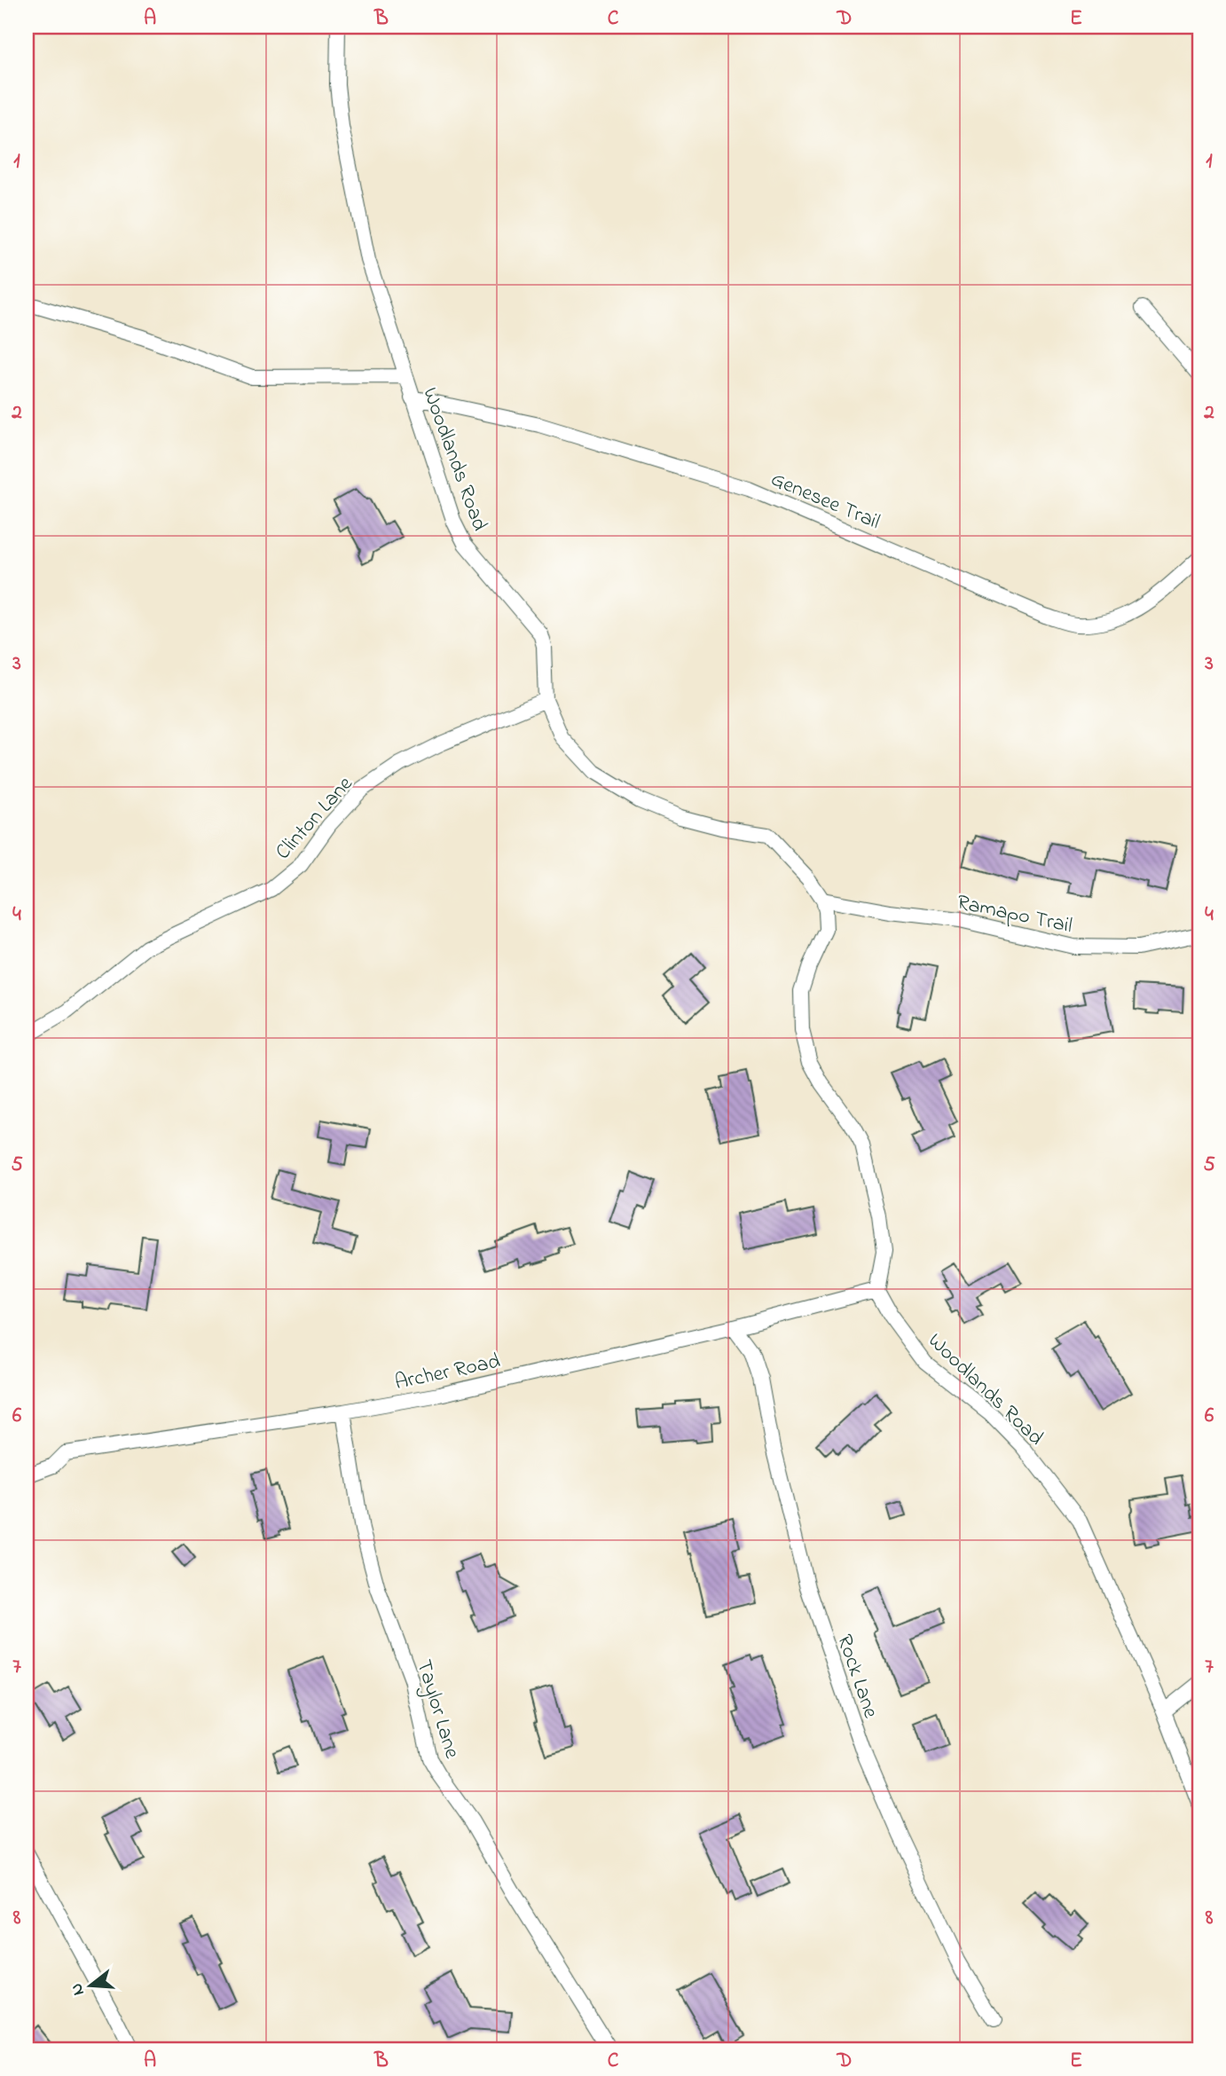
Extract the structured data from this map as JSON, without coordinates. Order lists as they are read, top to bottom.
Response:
{
  "streets": {
    "street": [
      "Woodlands Road",
      "Genesee Trail",
      "Clinton Lane",
      "Ramapo Trail",
      "Archer Road",
      "Rock Lane",
      "Taylor Lane"
    ]
  },
  "crossings": [
    ["Woodlands Road", "Genesee Trail"],
    ["Woodlands Road", "Clinton Lane"],
    ["Woodlands Road", "Ramapo Trail"],
    ["Woodlands Road", "Archer Road"],
    ["Archer Road", "Rock Lane"],
    ["Archer Road", "Taylor Lane"]
  ],
  "north": "left",
  "grid": {
    "columns": [
      "A",
      "B",
      "C",
      "D",
      "E"
    ],
    "rows": [
      "1",
      "2",
      "3",
      "4",
      "5",
      "6",
      "7",
      "8"
    ]
  }
}
